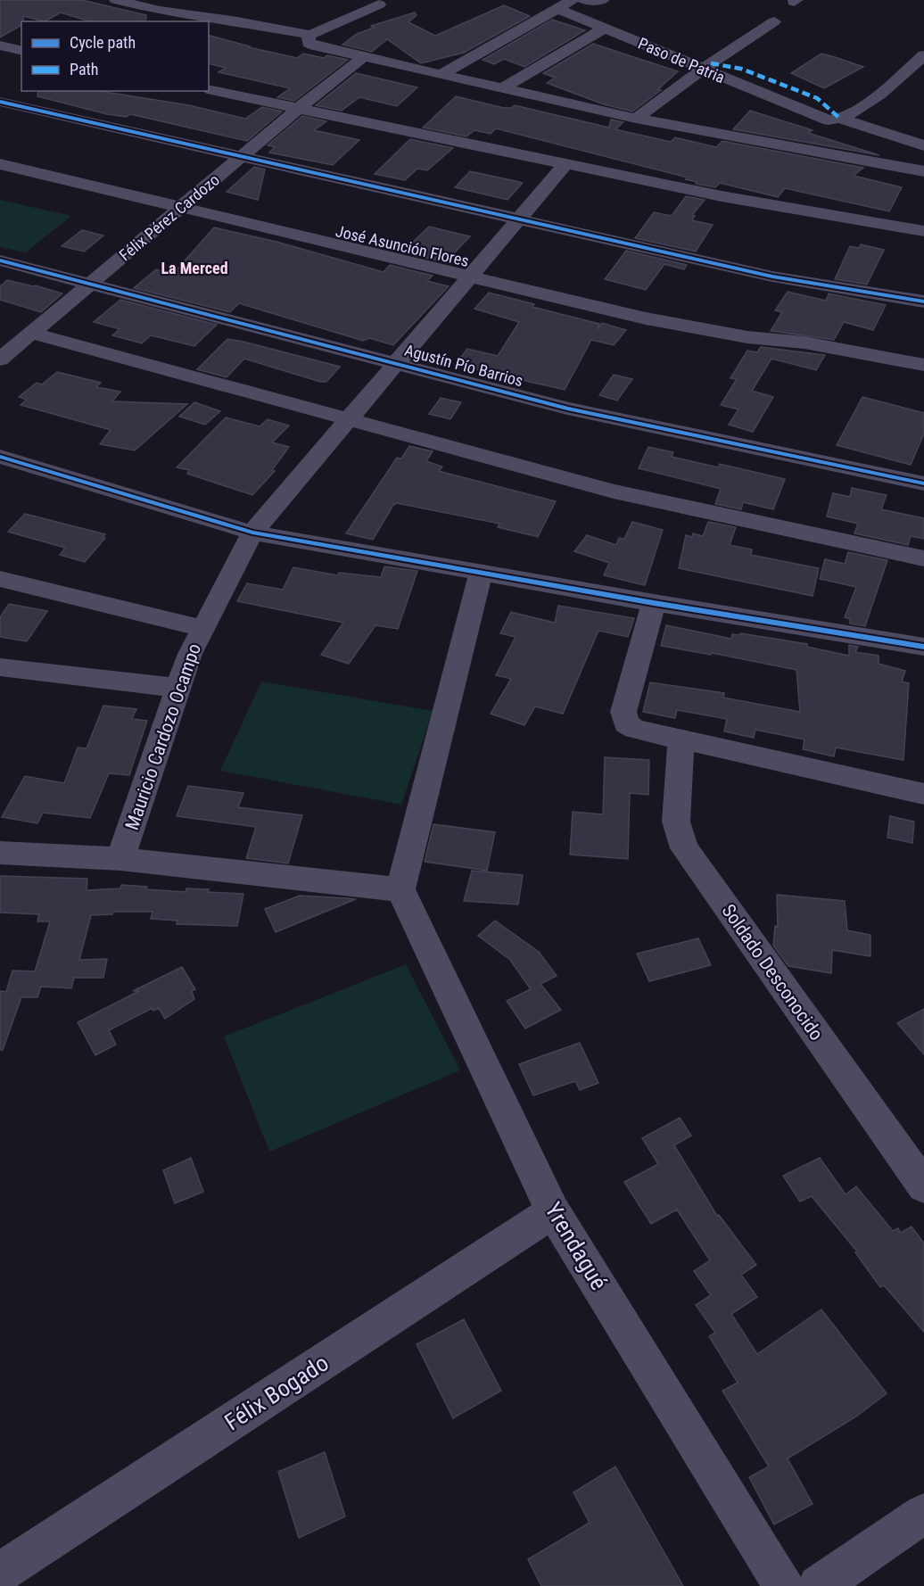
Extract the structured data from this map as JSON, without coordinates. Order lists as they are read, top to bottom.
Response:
{
  "streets": {
    "street": [
      "Paso de Patria",
      "Félix Pérez Cardozo",
      "José Asunción Flores",
      "Agustín Pío Barrios",
      "Mauricio Cardozo Ocampo",
      "Soldado Desconocido",
      "Yrendagué",
      "Félix Bogado"
    ]
  },
  "crossings": [
    ["Félix Pérez Cardozo", "José Asunción Flores"],
    ["Félix Pérez Cardozo", "Agustín Pío Barrios"],
    ["José Asunción Flores", "Mauricio Cardozo Ocampo"],
    ["Agustín Pío Barrios", "Mauricio Cardozo Ocampo"],
    ["Yrendagué", "Félix Bogado"]
  ],
  "districts": ["La Merced"],
  "legend": ["Cycle path", "Path"]
}
